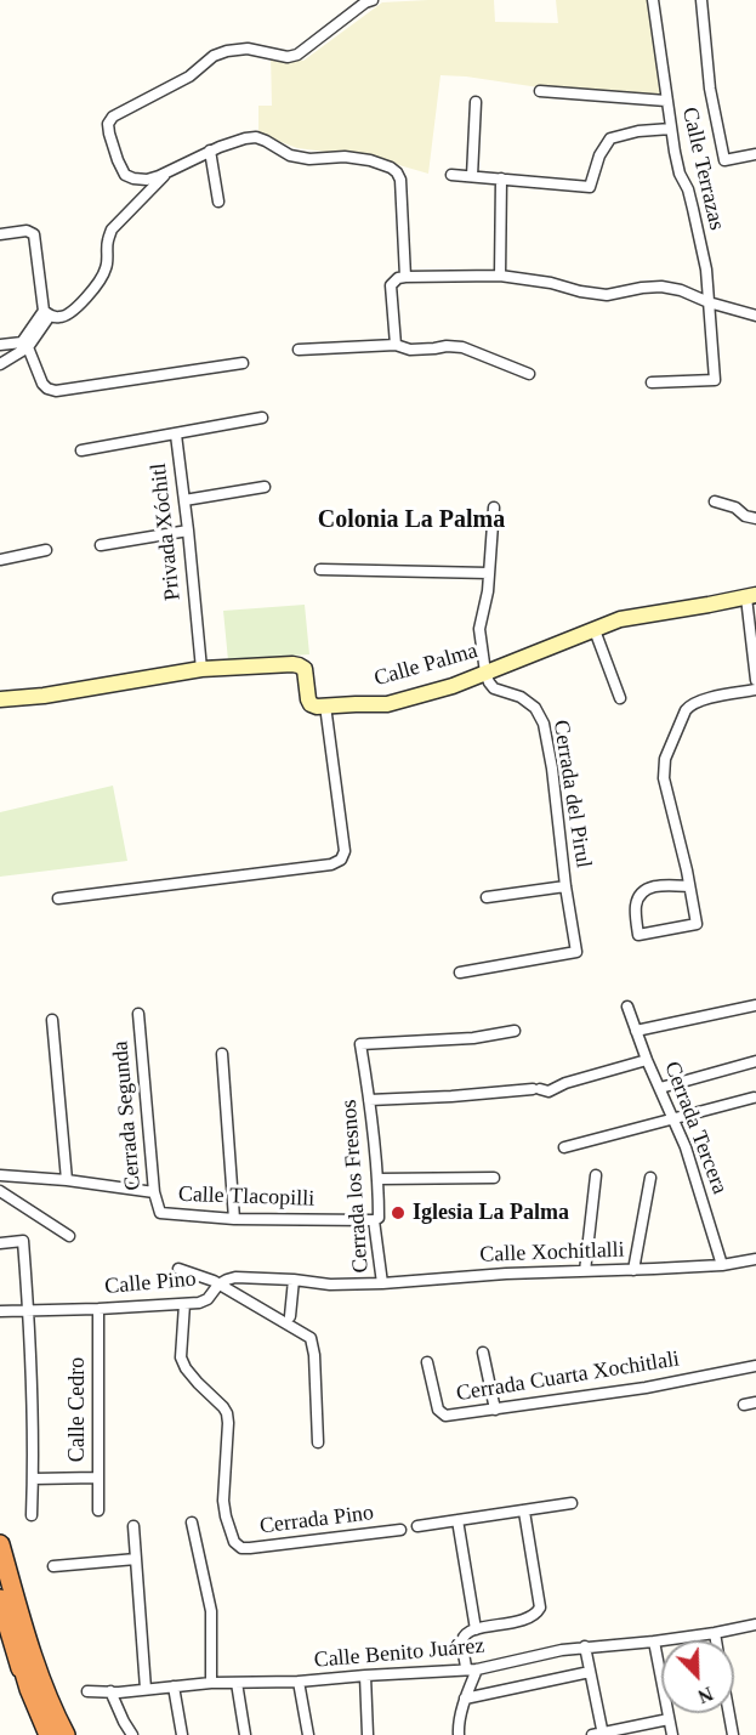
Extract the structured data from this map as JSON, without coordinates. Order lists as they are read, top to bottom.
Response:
{
  "streets": {
    "street": [
      "Calle Terrazas",
      "Privada Xóchitl",
      "Calle Palma",
      "Cerrada del Pirul",
      "Cerrada Segunda",
      "Cerrada Tercera",
      "Cerrada los Fresnos",
      "Calle Tlacopilli",
      "Calle Xochitlalli",
      "Calle Pino",
      "Cerrada Cuarta Xochitlali",
      "Calle Cedro",
      "Cerrada Pino",
      "Calle Benito Juárez"
    ]
  },
  "crossings": [
    ["Calle Palma", "Cerrada del Pirul"],
    ["Cerrada Segunda", "Calle Tlacopilli"],
    ["Cerrada Tercera", "Calle Xochitlalli"],
    ["Cerrada los Fresnos", "Calle Tlacopilli"],
    ["Cerrada los Fresnos", "Calle Xochitlalli"],
    ["Cerrada los Fresnos", "Calle Pino"],
    ["Calle Xochitlalli", "Calle Pino"],
    ["Calle Pino", "Calle Cedro"],
    ["Calle Pino", "Cerrada Pino"]
  ],
  "districts": ["Colonia La Palma"],
  "places": ["Iglesia La Palma"],
  "north": "bottom right"
}
